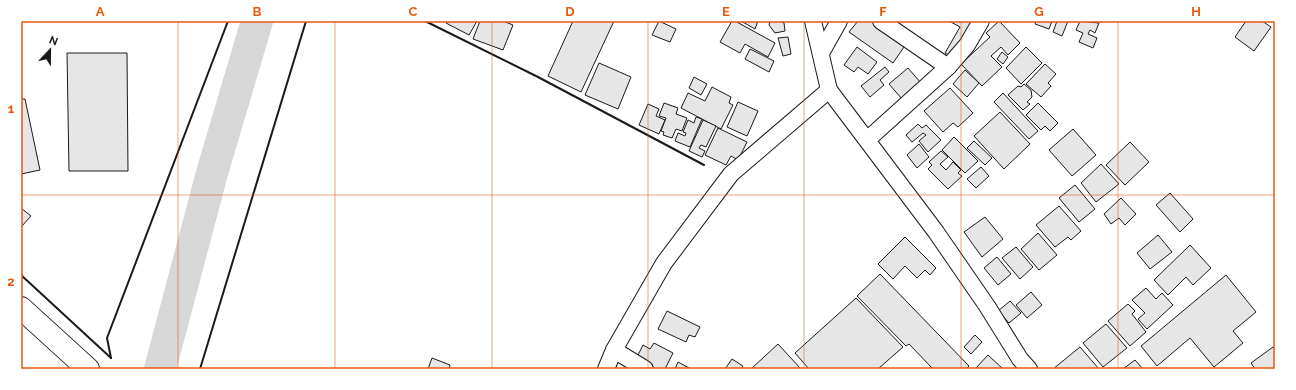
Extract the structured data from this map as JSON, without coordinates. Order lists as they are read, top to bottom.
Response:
{
  "north": "top",
  "grid": {
    "columns": [
      "A",
      "B",
      "C",
      "D",
      "E",
      "F",
      "G",
      "H"
    ],
    "rows": ["1", "2"]
  }
}
